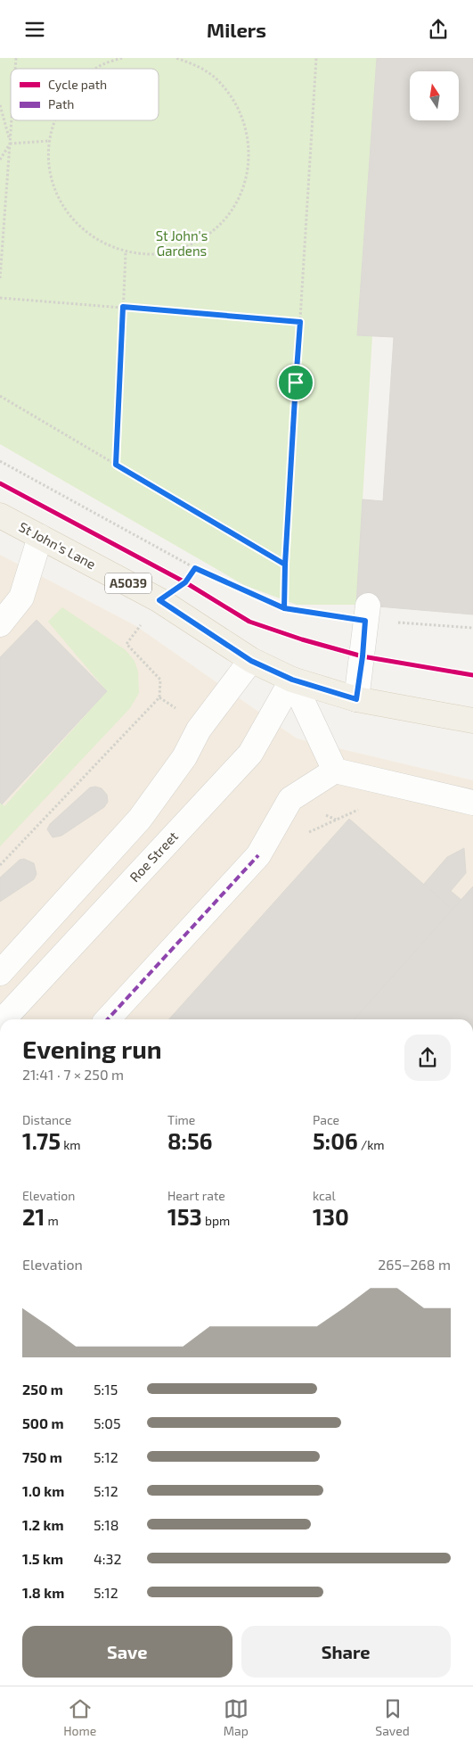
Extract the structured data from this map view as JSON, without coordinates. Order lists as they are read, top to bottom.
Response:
{
  "streets": {
    "main road": ["St John's Lane", "A5039"],
    "street": ["Roe Street"]
  },
  "crossings": [
    ["St John's Lane", "A5039"],
    ["A5039", "Roe Street"]
  ],
  "parks": ["St John's Gardens"],
  "legend": ["Cycle path", "Path"],
  "north": "top",
  "page": {
    "header": "Milers",
    "heading": ["Evening run", "21:41 · 7 × 250 m"],
    "stats": [
      ["Distance", "1.75 km"],
      ["Time", "8:56"],
      ["Pace", "5:06 /km"],
      ["Elevation", "21 m"],
      ["Heart rate", "153 bpm"],
      ["kcal", "130"]
    ],
    "chart": ["Elevation", "265–268 m"],
    "list": [
      {
        "name": "250 m",
        "note": "5:15"
      },
      {
        "name": "500 m",
        "note": "5:05"
      },
      {
        "name": "750 m",
        "note": "5:12"
      },
      {
        "name": "1.0 km",
        "note": "5:12"
      },
      {
        "name": "1.2 km",
        "note": "5:18"
      },
      {
        "name": "1.5 km",
        "note": "4:32"
      },
      {
        "name": "1.8 km",
        "note": "5:12"
      }
    ],
    "buttons": ["Save", "Share"],
    "tabs": ["Home", "Map", "Saved"]
  }
}
